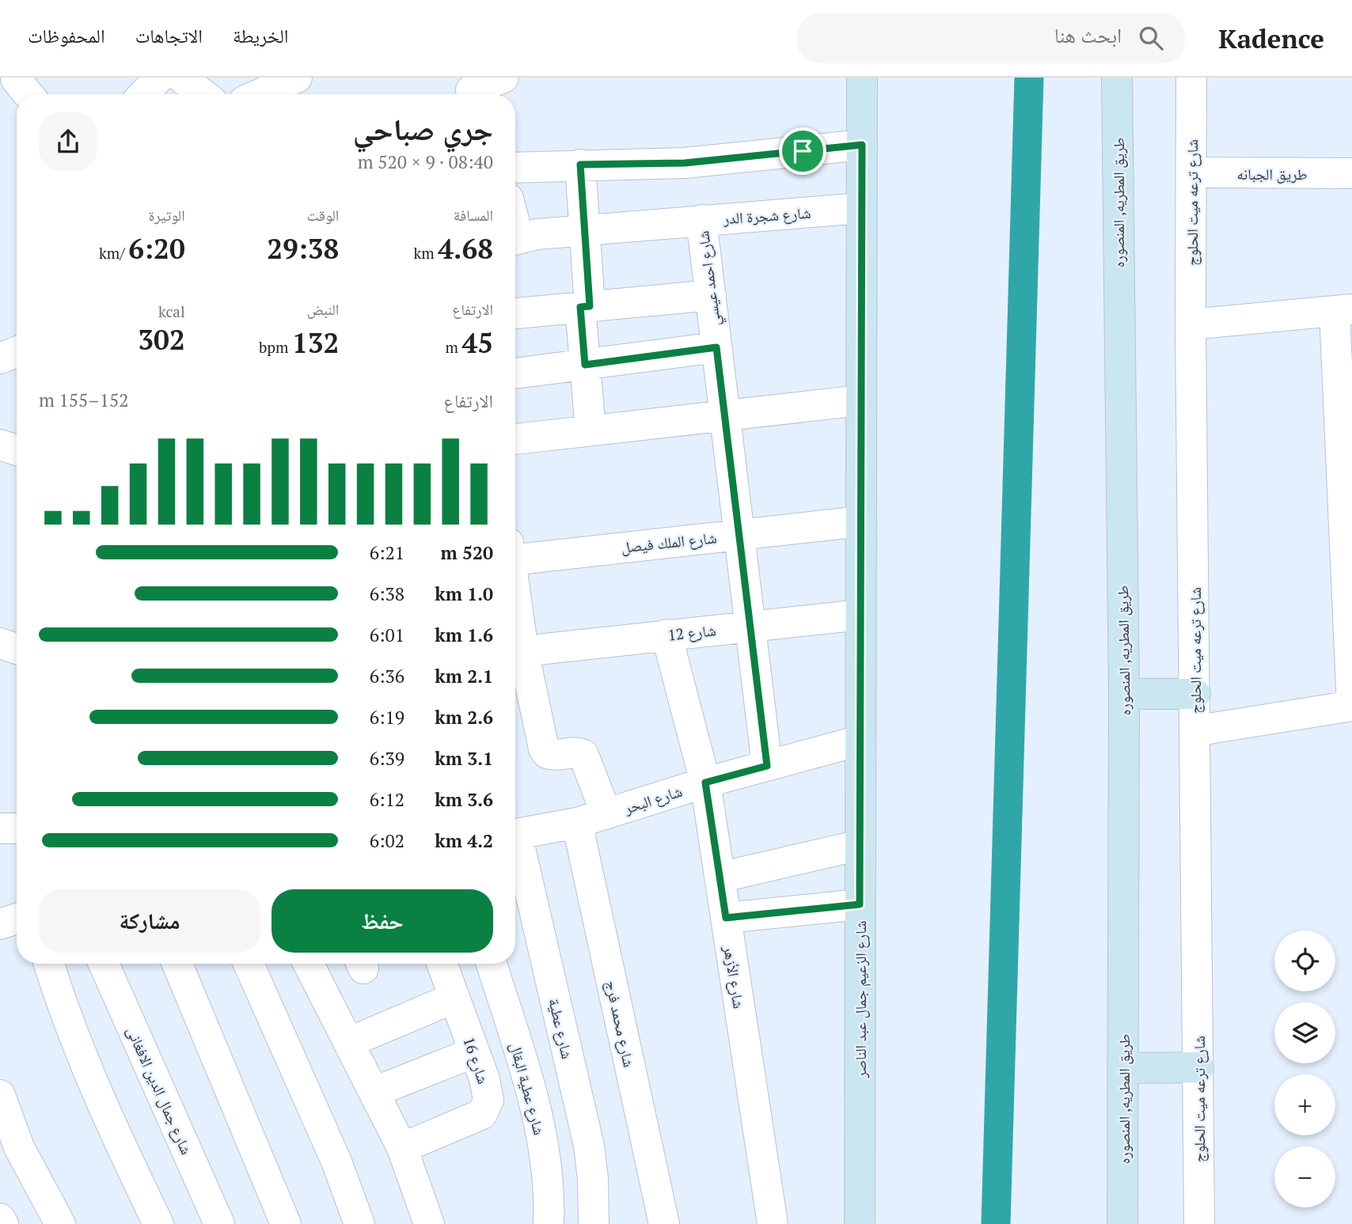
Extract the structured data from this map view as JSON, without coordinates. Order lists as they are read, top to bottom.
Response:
{
  "streets": {
    "main road": ["طريق المطريه, المنصوره", "شارع الزعيم جمال عبد الناصر"],
    "street": [
      "طريق الجبانه",
      "شارع ترعه ميت الحلوج",
      "شارع شجرة الدر",
      "شارع احمد عيسي",
      "شارع الملك فيصل",
      "شارع 12",
      "شارع البحر",
      "شارع الأزهر",
      "شارع محمد فرج",
      "شارع عطية",
      "شارع 16",
      "شارع عطية البقال",
      "شارع جمال الدين الافغانى"
    ]
  },
  "crossings": [
    ["طريق الجبانه", "شارع ترعه ميت الحلوج"],
    ["شارع شجرة الدر", "شارع احمد عيسي"],
    ["شارع شجرة الدر", "شارع الزعيم جمال عبد الناصر"],
    ["شارع احمد عيسي", "شارع الملك فيصل"],
    ["شارع احمد عيسي", "شارع 12"],
    ["شارع احمد عيسي", "شارع البحر"],
    ["شارع الملك فيصل", "شارع الزعيم جمال عبد الناصر"],
    ["شارع 12", "شارع الأزهر"],
    ["شارع 12", "شارع الزعيم جمال عبد الناصر"],
    ["شارع البحر", "شارع الأزهر"],
    ["شارع البحر", "شارع الزعيم جمال عبد الناصر"],
    ["شارع البحر", "شارع محمد فرج"]
  ],
  "page": {
    "header": "Kadence",
    "search": "ابحث هنا",
    "nav": ["الخريطة", "الاتجاهات", "المحفوظات"],
    "heading": ["جري صباحي", "08:40 · 9 × 520 m"],
    "stats": [
      ["المسافة", "4.68 km"],
      ["الوقت", "29:38"],
      ["الوتيرة", "6:20 /km"],
      ["الارتفاع", "45 m"],
      ["النبض", "132 bpm"],
      ["kcal", "302"]
    ],
    "chart": ["الارتفاع", "152–155 m"],
    "list": [
      {
        "name": "520 m",
        "note": "6:21"
      },
      {
        "name": "1.0 km",
        "note": "6:38"
      },
      {
        "name": "1.6 km",
        "note": "6:01"
      },
      {
        "name": "2.1 km",
        "note": "6:36"
      },
      {
        "name": "2.6 km",
        "note": "6:19"
      },
      {
        "name": "3.1 km",
        "note": "6:39"
      },
      {
        "name": "3.6 km",
        "note": "6:12"
      },
      {
        "name": "4.2 km",
        "note": "6:02"
      }
    ],
    "buttons": ["حفظ", "مشاركة"],
    "map_buttons": ["+", "−"]
  }
}
